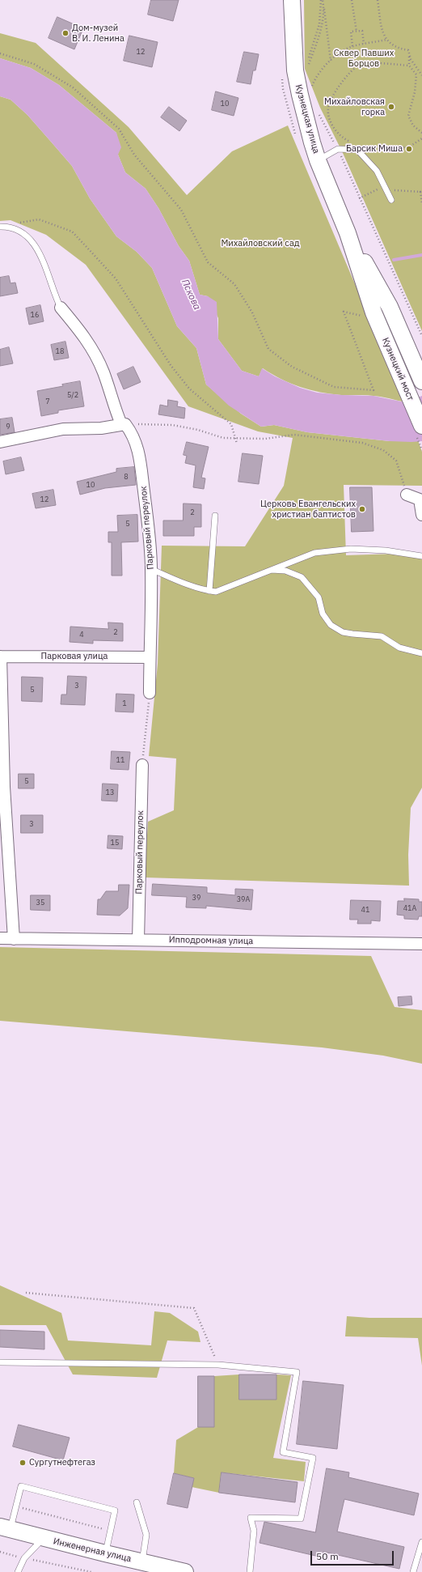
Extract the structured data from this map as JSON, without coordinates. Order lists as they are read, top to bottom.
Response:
{
  "streets": {
    "street": [
      "Кузнецкая улица",
      "Кузнецкий мост",
      "Парковый переулок",
      "Парковая улица",
      "Ипподромная улица",
      "Инженерная улица"
    ]
  },
  "crossings": [
    ["Кузнецкая улица", "Кузнецкий мост"],
    ["Парковый переулок", "Парковая улица"],
    ["Парковый переулок", "Ипподромная улица"]
  ],
  "water": ["Пскова"],
  "parks": ["Сквер Павших Борцов", "Михайловский сад"],
  "places": [
    "Дом-музей В. И. Ленина",
    "Михайловская горка",
    "Барсик Миша",
    "Церковь Евангельских христиан баптистов",
    "Сургутнефтегаз"
  ],
  "house_numbers": [
    "12",
    "10",
    "16",
    "18",
    "5/2",
    "7",
    "9",
    "8",
    "10",
    "12",
    "2",
    "5",
    "2",
    "4",
    "3",
    "5",
    "1",
    "11",
    "5",
    "13",
    "3",
    "15",
    "39",
    "39А",
    "35",
    "41А",
    "41"
  ],
  "scale_bar": "50 m"
}
